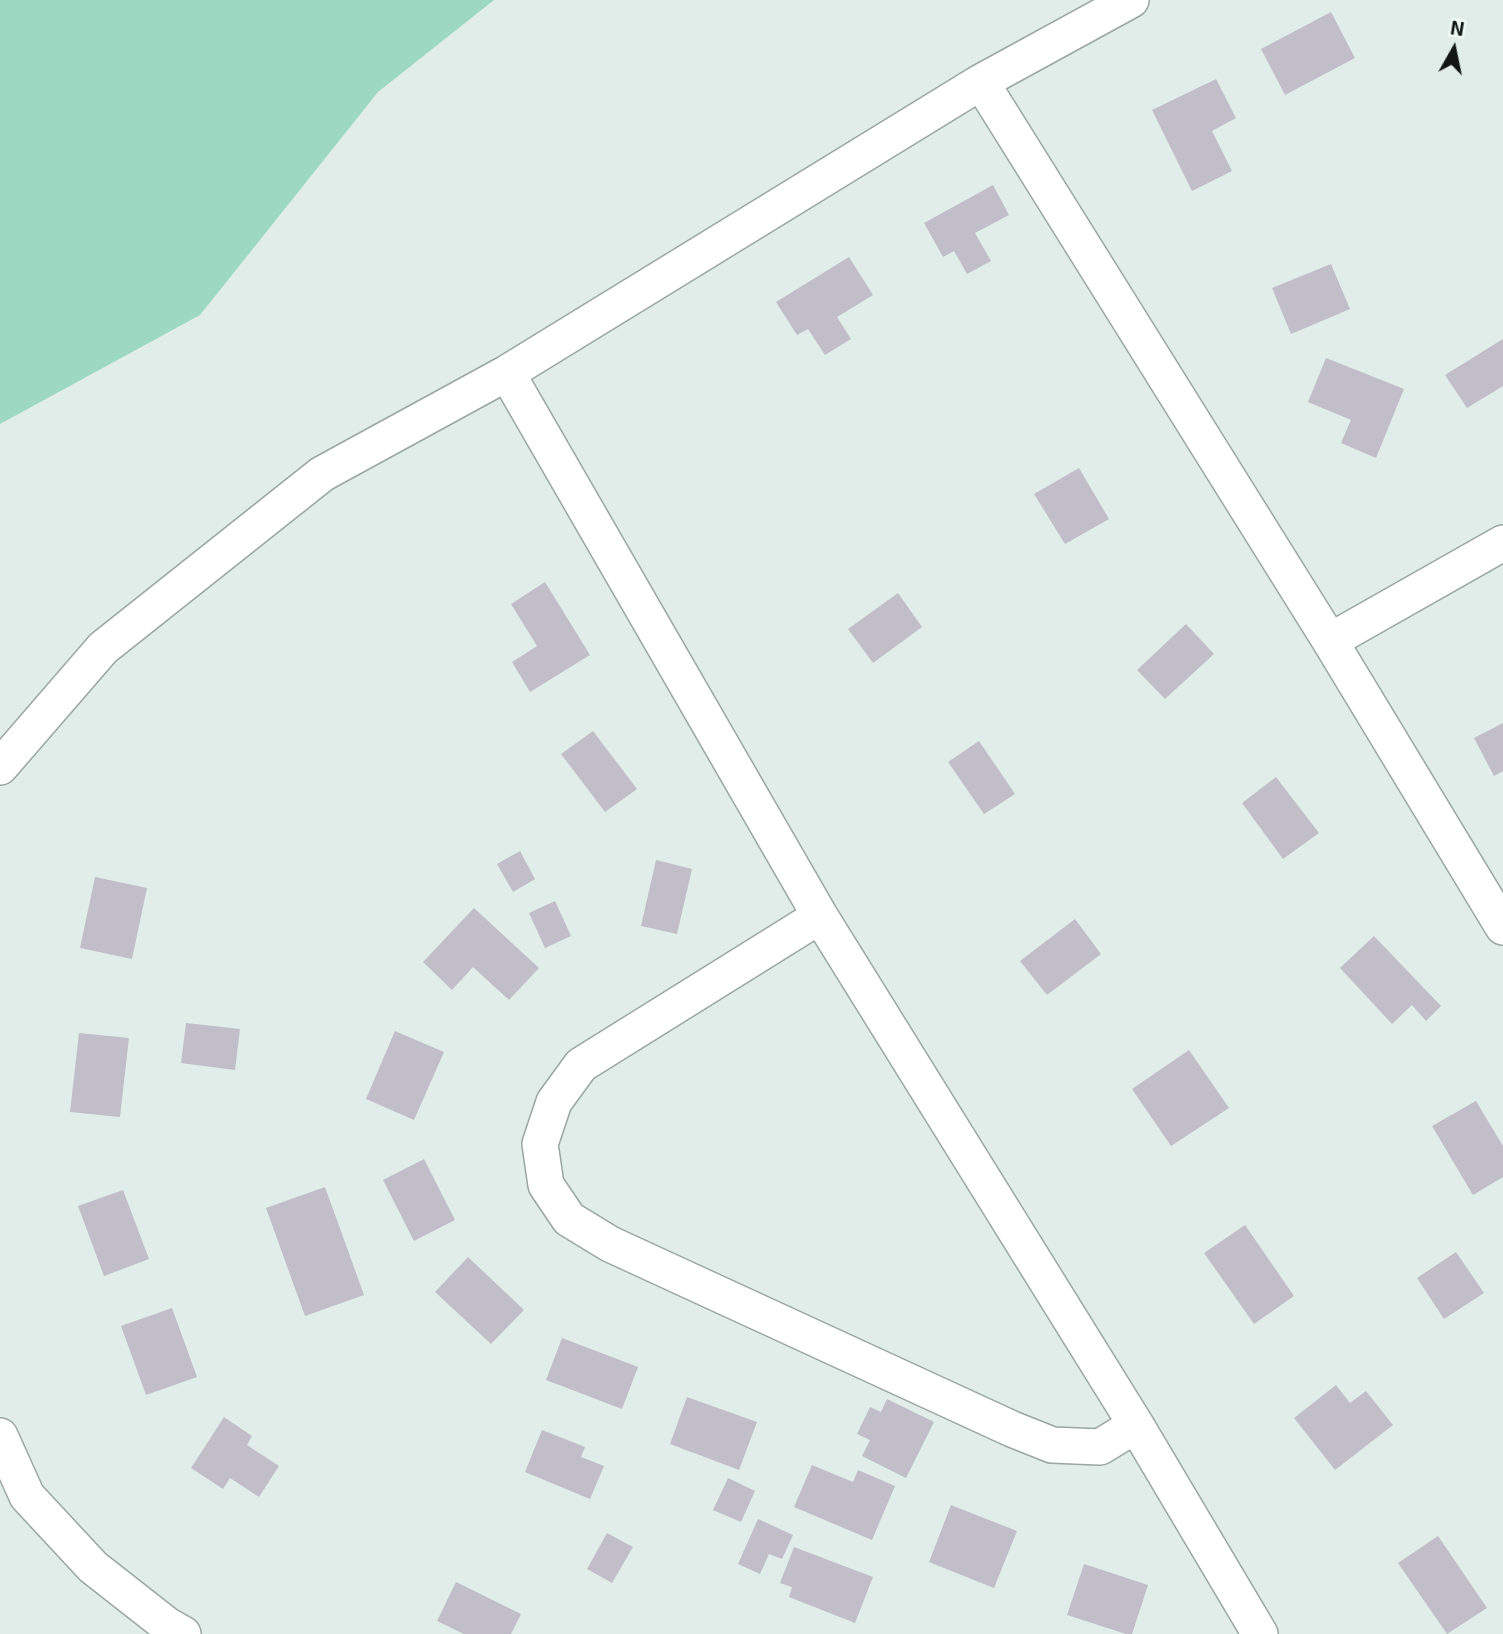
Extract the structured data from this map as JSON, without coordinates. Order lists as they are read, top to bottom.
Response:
{
  "north": "top"
}
